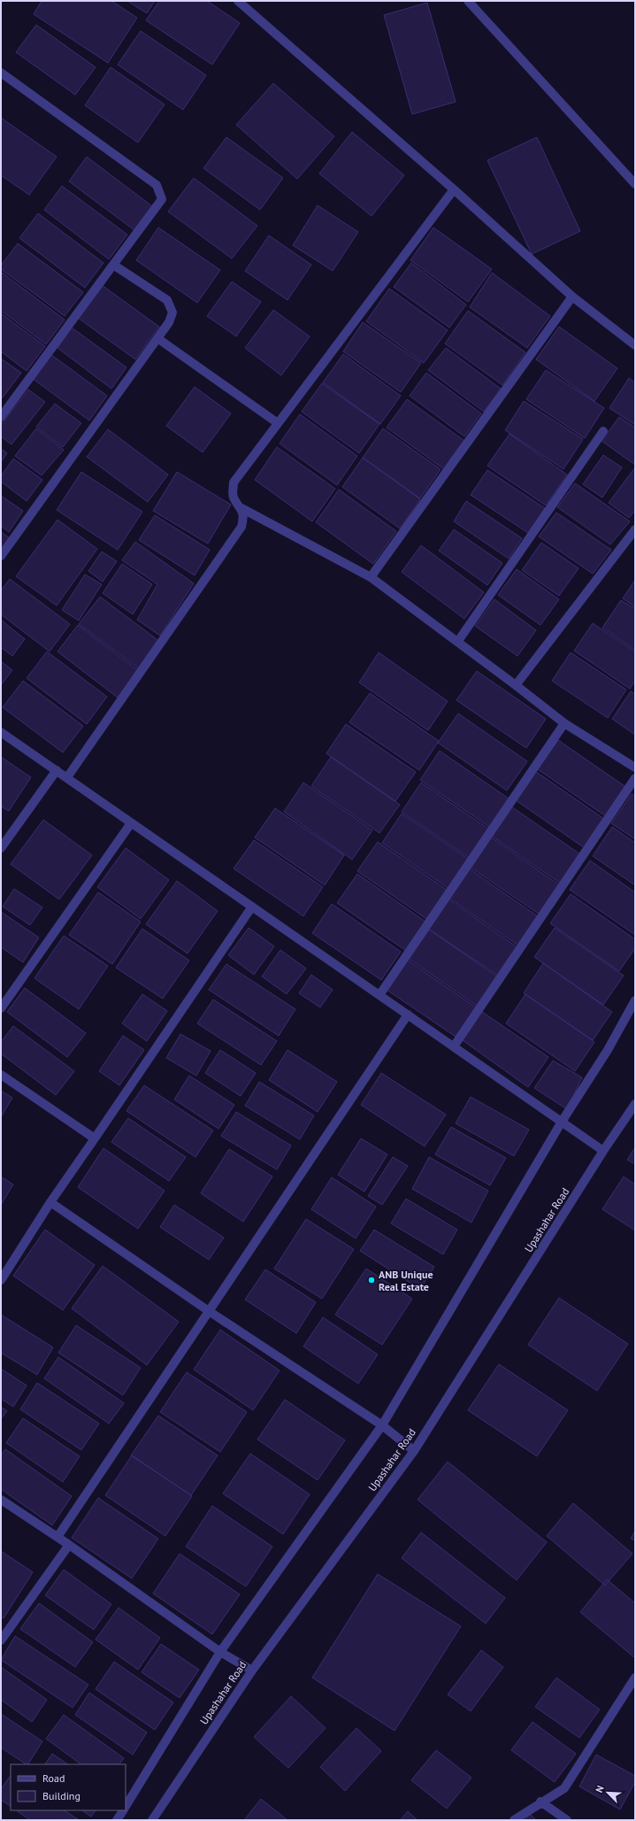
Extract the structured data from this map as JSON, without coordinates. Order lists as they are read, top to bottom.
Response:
{
  "streets": {
    "street": ["Upashahar Road"]
  },
  "places": ["ANB Unique Real Estate"],
  "legend": ["Road", "Building"],
  "north": "top left"
}
